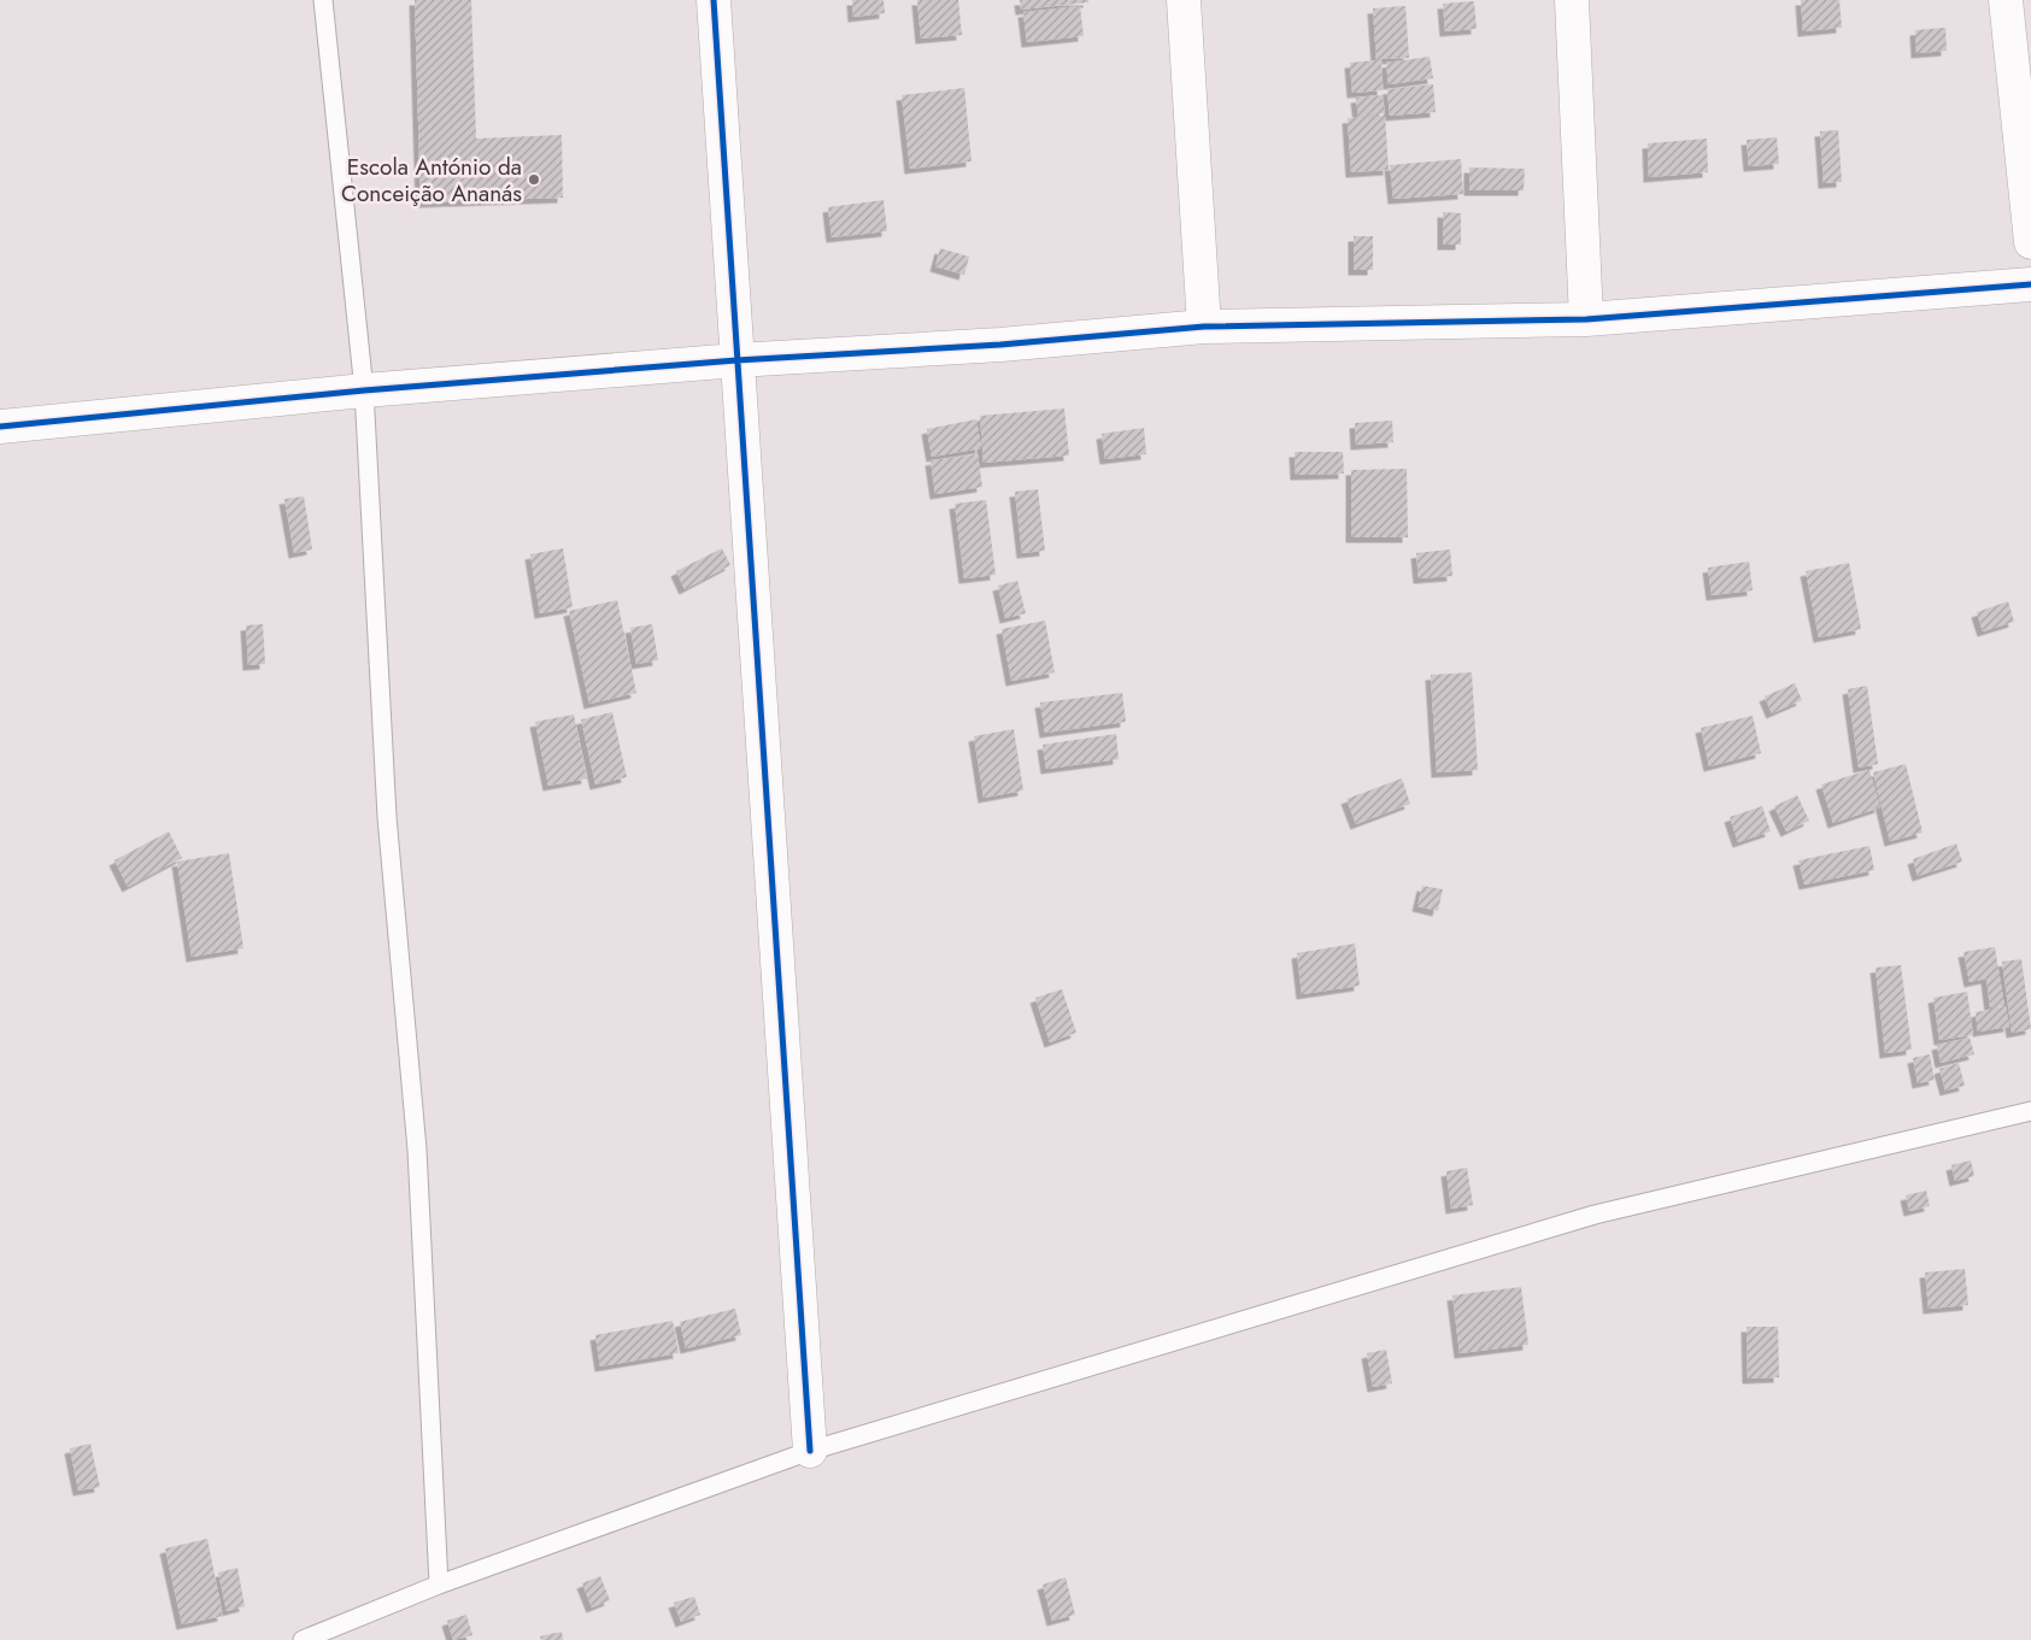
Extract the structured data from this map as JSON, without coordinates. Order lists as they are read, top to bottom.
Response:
{
  "places": ["Escola António da Conceição Ananás"]
}
